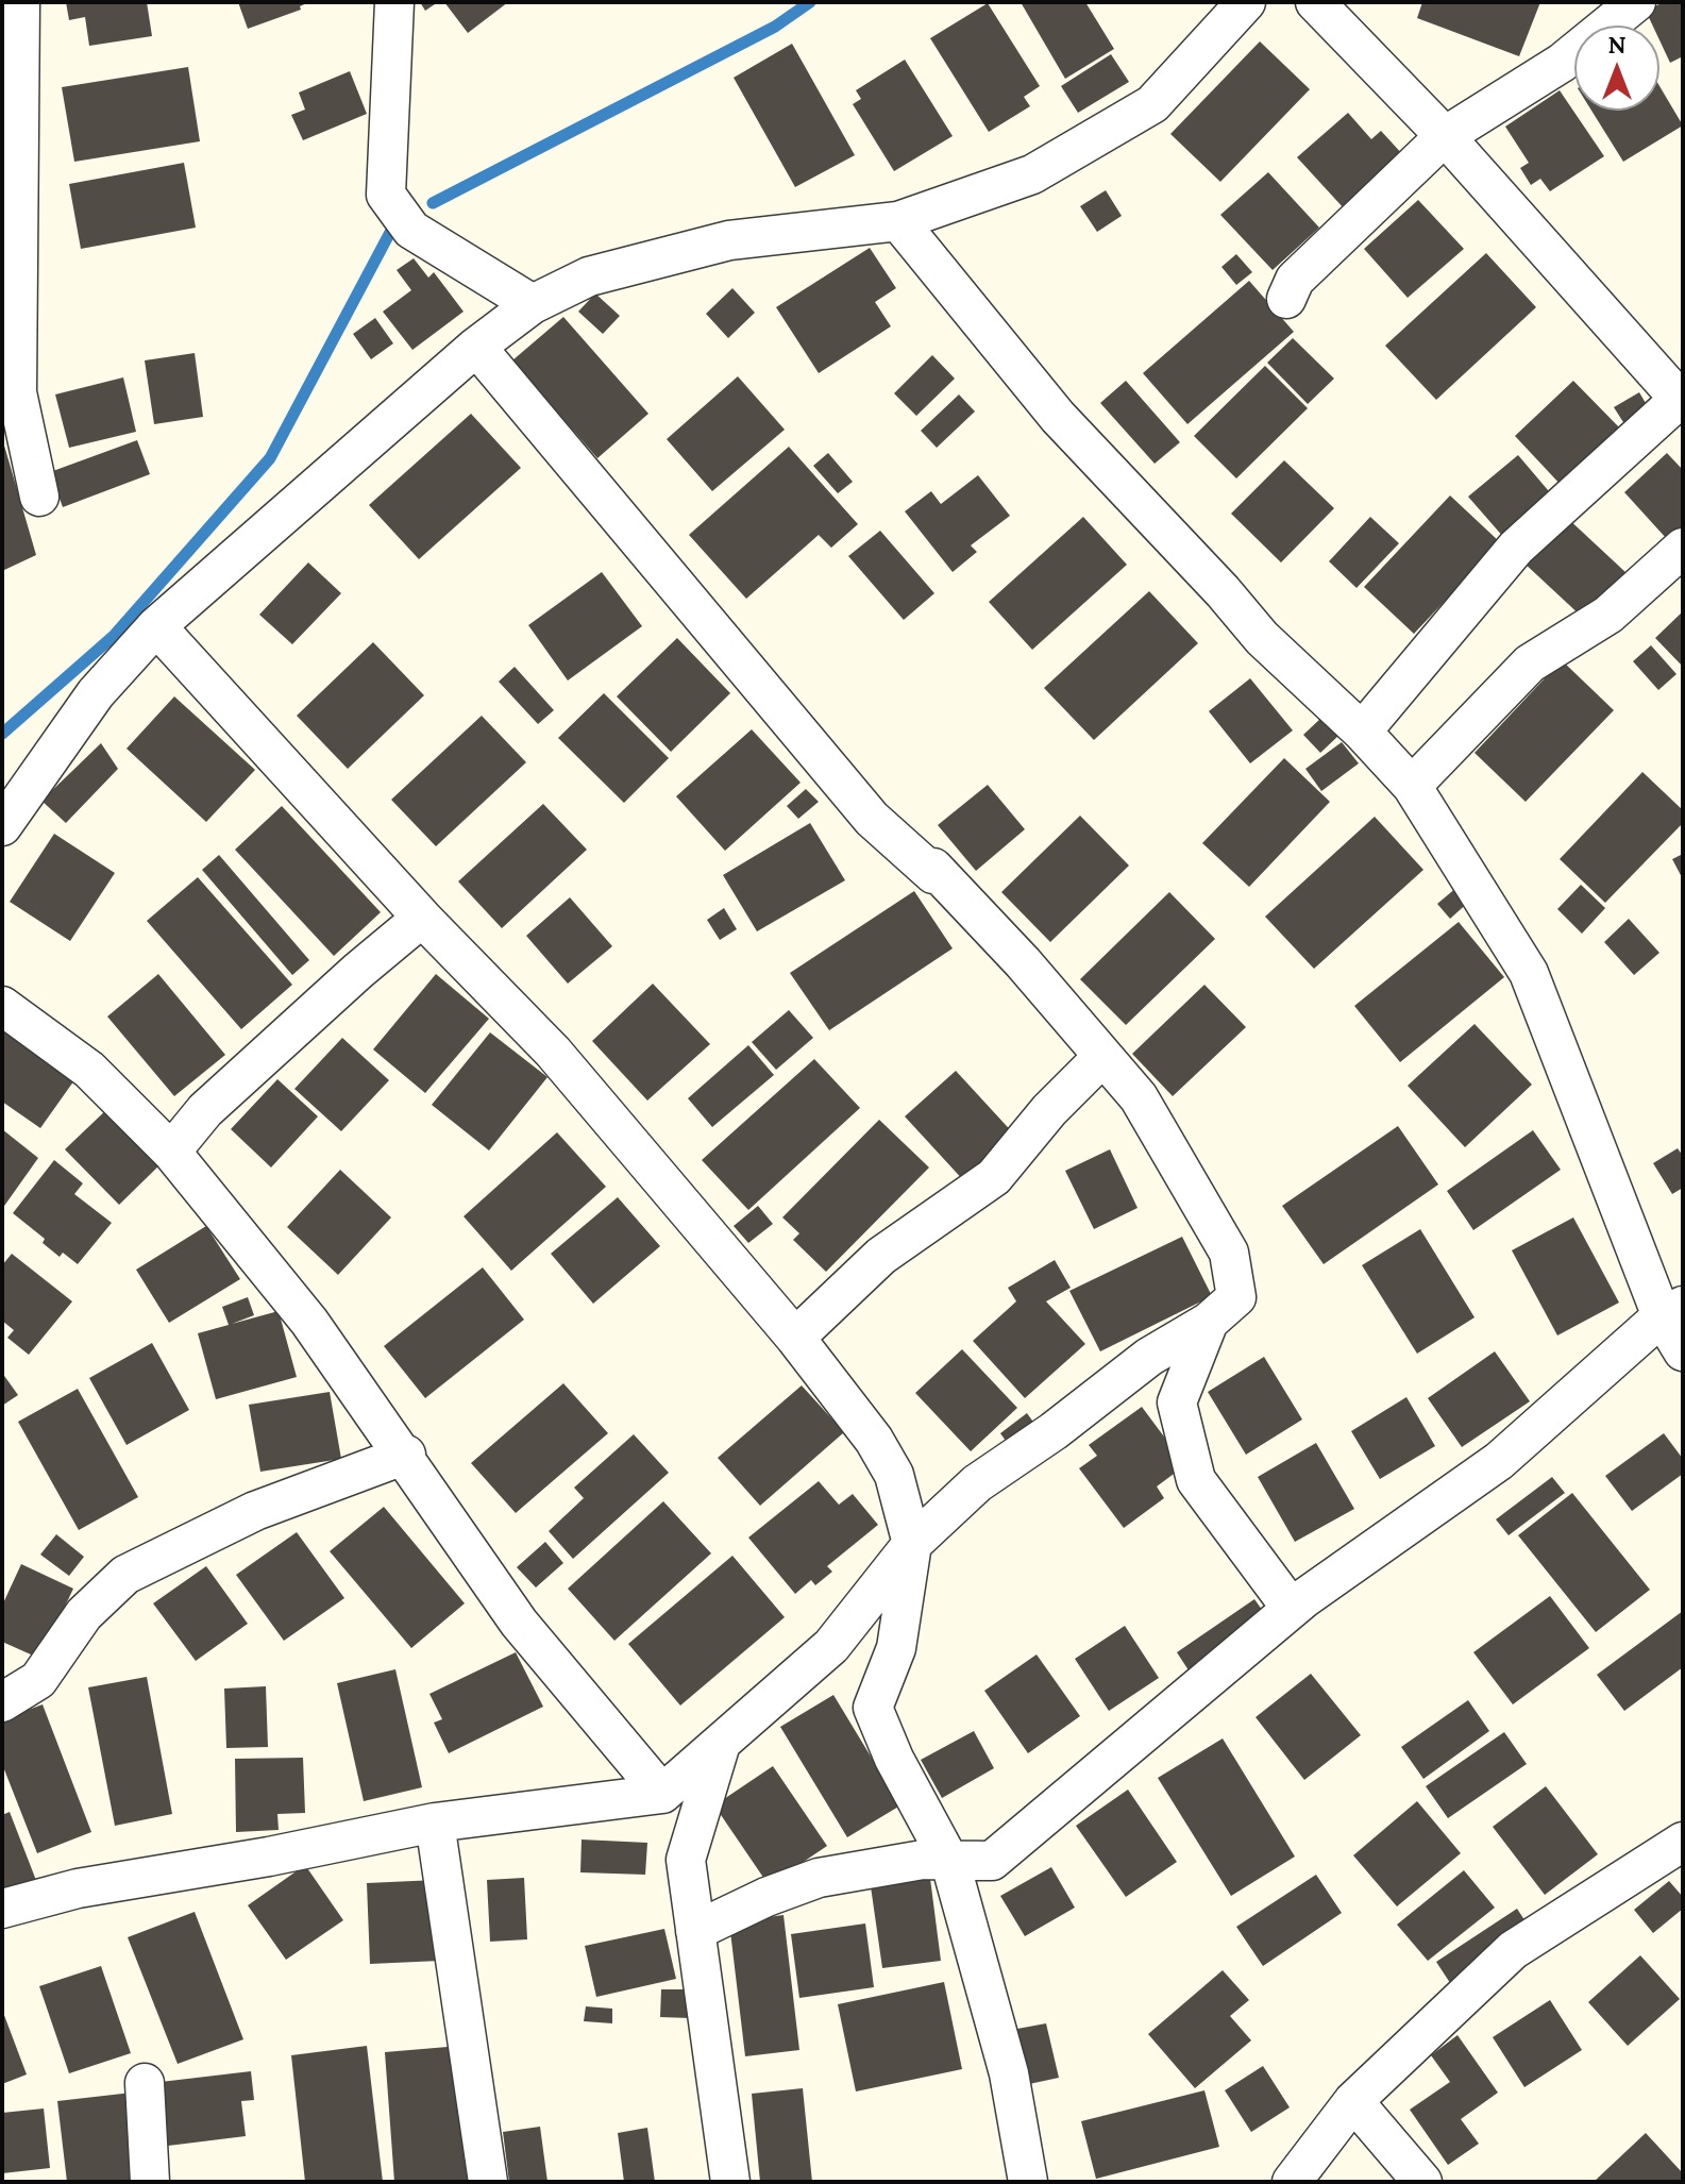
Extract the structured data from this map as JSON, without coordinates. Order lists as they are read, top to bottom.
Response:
{
  "north": "top"
}
